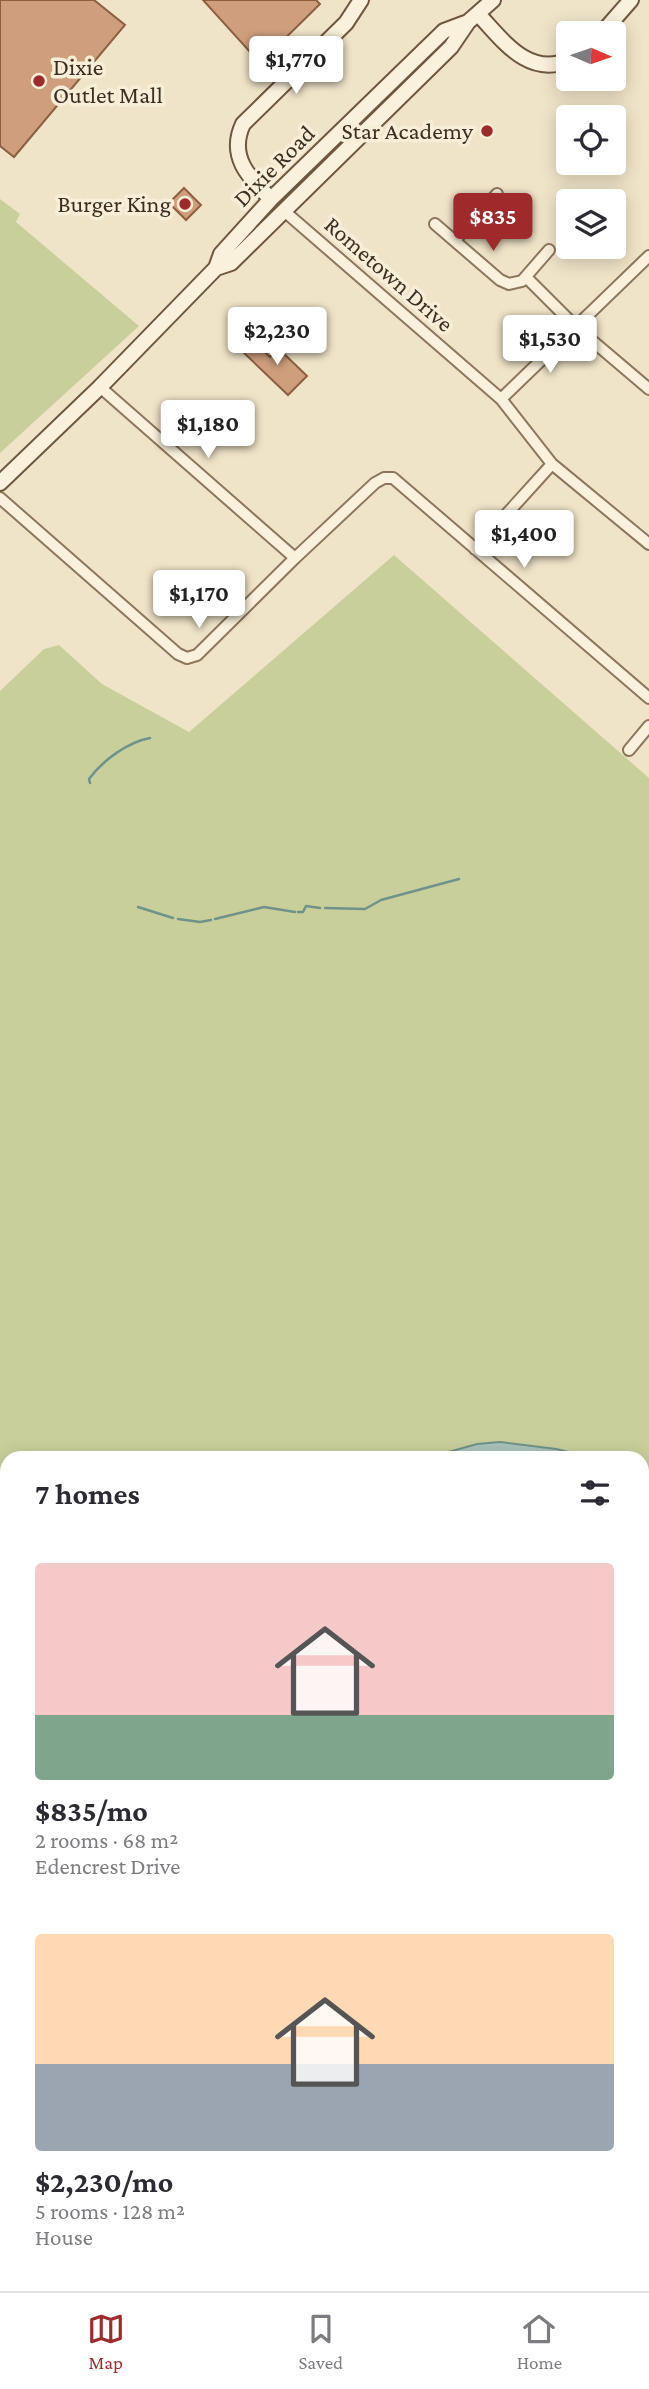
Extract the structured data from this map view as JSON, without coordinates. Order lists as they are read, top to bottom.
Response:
{
  "streets": {
    "main road": ["Dixie Road"],
    "street": ["Rometown Drive"]
  },
  "crossings": [
    ["Dixie Road", "Rometown Drive"]
  ],
  "places": ["Dixie Outlet Mall", "Star Academy", "Burger King"],
  "north": "right",
  "page": {
    "price": [
      "$1,770",
      "$835",
      "$2,230",
      "$1,530",
      "$1,180",
      "$1,400",
      "$1,170"
    ],
    "heading": "7 homes",
    "list": [
      {
        "name": "$835/mo",
        "note": "2 rooms · 68 m² · Edencrest Drive"
      },
      {
        "name": "$2,230/mo",
        "note": "5 rooms · 128 m² · House"
      }
    ],
    "tabs": ["Map", "Saved", "Home"]
  }
}
